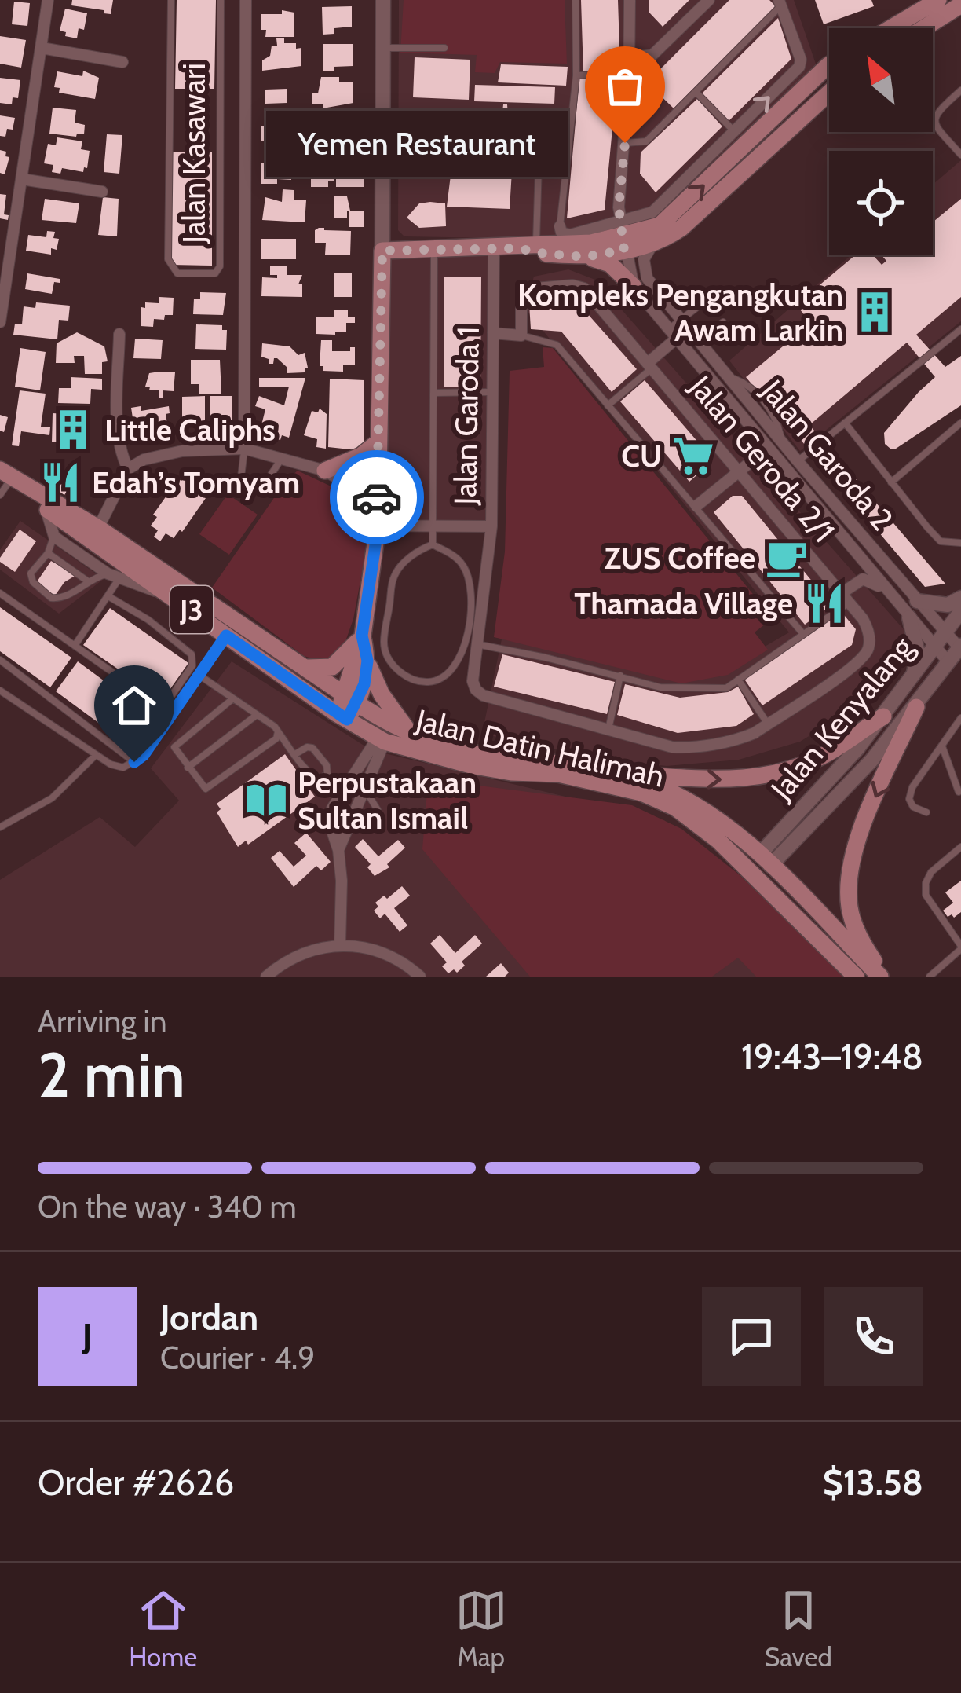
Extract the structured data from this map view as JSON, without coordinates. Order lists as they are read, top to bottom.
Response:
{
  "streets": {
    "main road": ["J3", "Jalan Datin Halimah"],
    "street": [
      "Jalan Garoda 1",
      "Jalan Garoda 2",
      "Jalan Geroda 2/1",
      "Jalan Kenyalang"
    ],
    "lane": ["Jalan Kasawari"]
  },
  "crossings": [
    ["Jalan Garoda 2", "Jalan Kenyalang"],
    ["Jalan Kenyalang", "Jalan Datin Halimah"]
  ],
  "places": {
    "other": ["Yemen Restaurant"],
    "building": ["Kompleks Pengangkutan Awam Larkin", "Little Caliphs"],
    "supermarket": ["CU"],
    "restaurant": ["Edah’s Tomyam", "Thamada Village"],
    "cafe": ["ZUS Coffee"],
    "library": ["Perpustakaan Sultan Ismail"]
  },
  "north": "top left",
  "page": {
    "bubble": "Yemen Restaurant",
    "heading": ["2 min", "Arriving in", "19:43–19:48"],
    "panel": [
      "Jordan",
      "Courier · 4.9",
      "Order #2626",
      "$13.58"
    ],
    "bar": "On the way · 340 m",
    "round": "J",
    "tabs": ["Home", "Map", "Saved"]
  }
}
